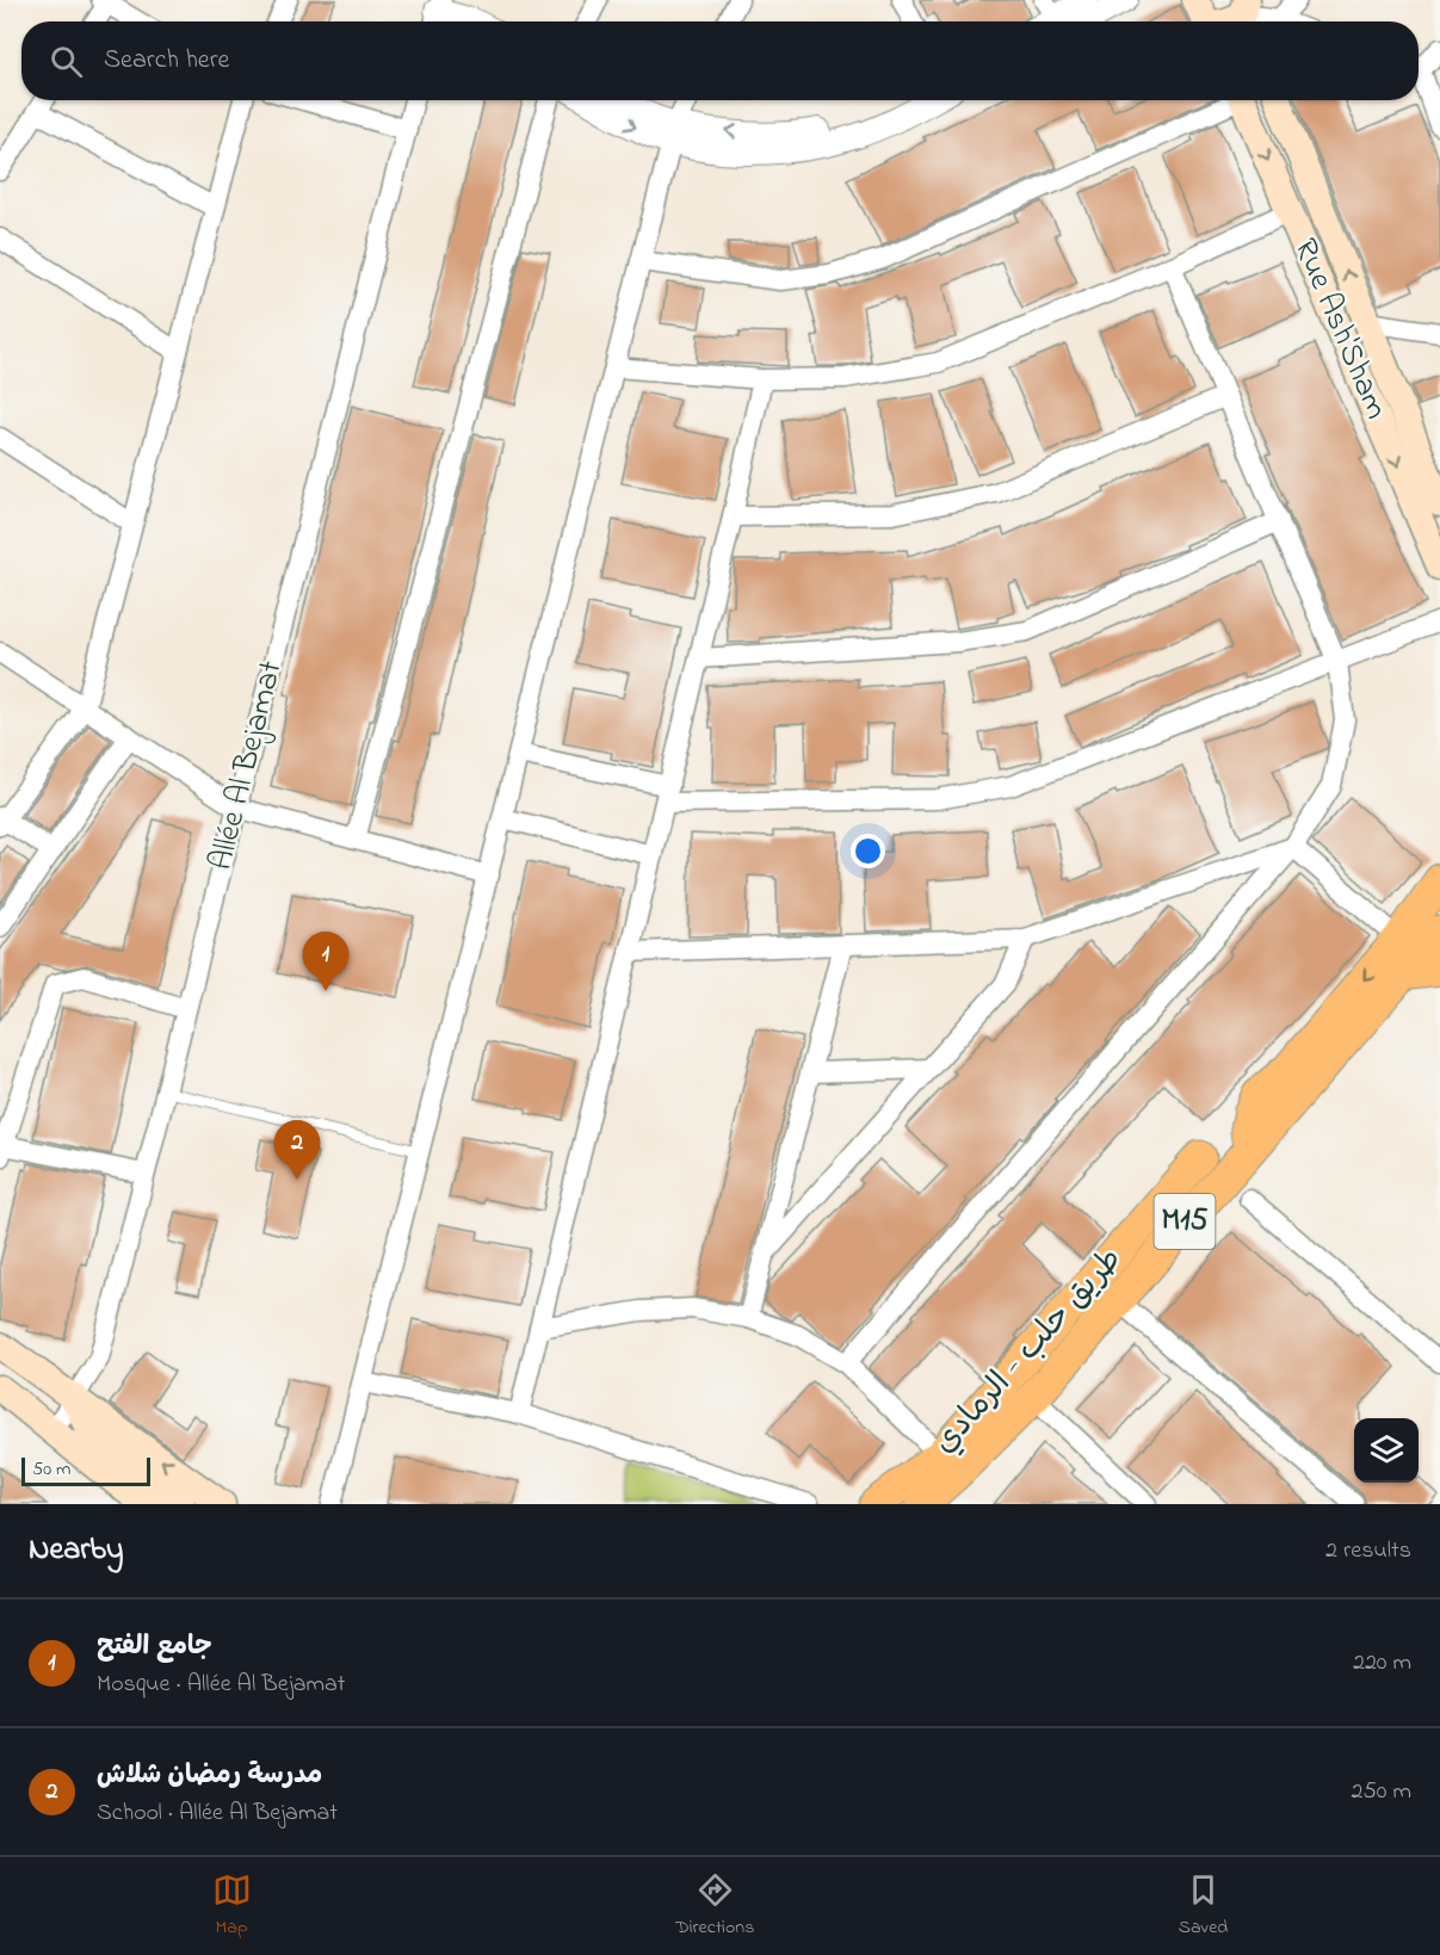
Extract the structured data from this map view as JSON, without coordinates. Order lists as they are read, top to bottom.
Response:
{
  "streets": {
    "highway": ["M15", "طريق حلب - الرمادي"],
    "main road": ["Rue Ash'Sham"],
    "street": ["Allée Al Bejamat"]
  },
  "scale_bar": "50 m",
  "page": {
    "search": "Search here",
    "pins": ["1", "2"],
    "scale": "50 m",
    "heading": ["Nearby", "2 results"],
    "list": [
      {
        "mark": "1",
        "name": "جامع الفتح",
        "note": "Mosque · Allée Al Bejamat",
        "value": "220 m"
      },
      {
        "mark": "2",
        "name": "مدرسة رمضان شلاش",
        "note": "School · Allée Al Bejamat",
        "value": "250 m"
      }
    ],
    "nav": ["Map", "Directions", "Saved"]
  }
}
